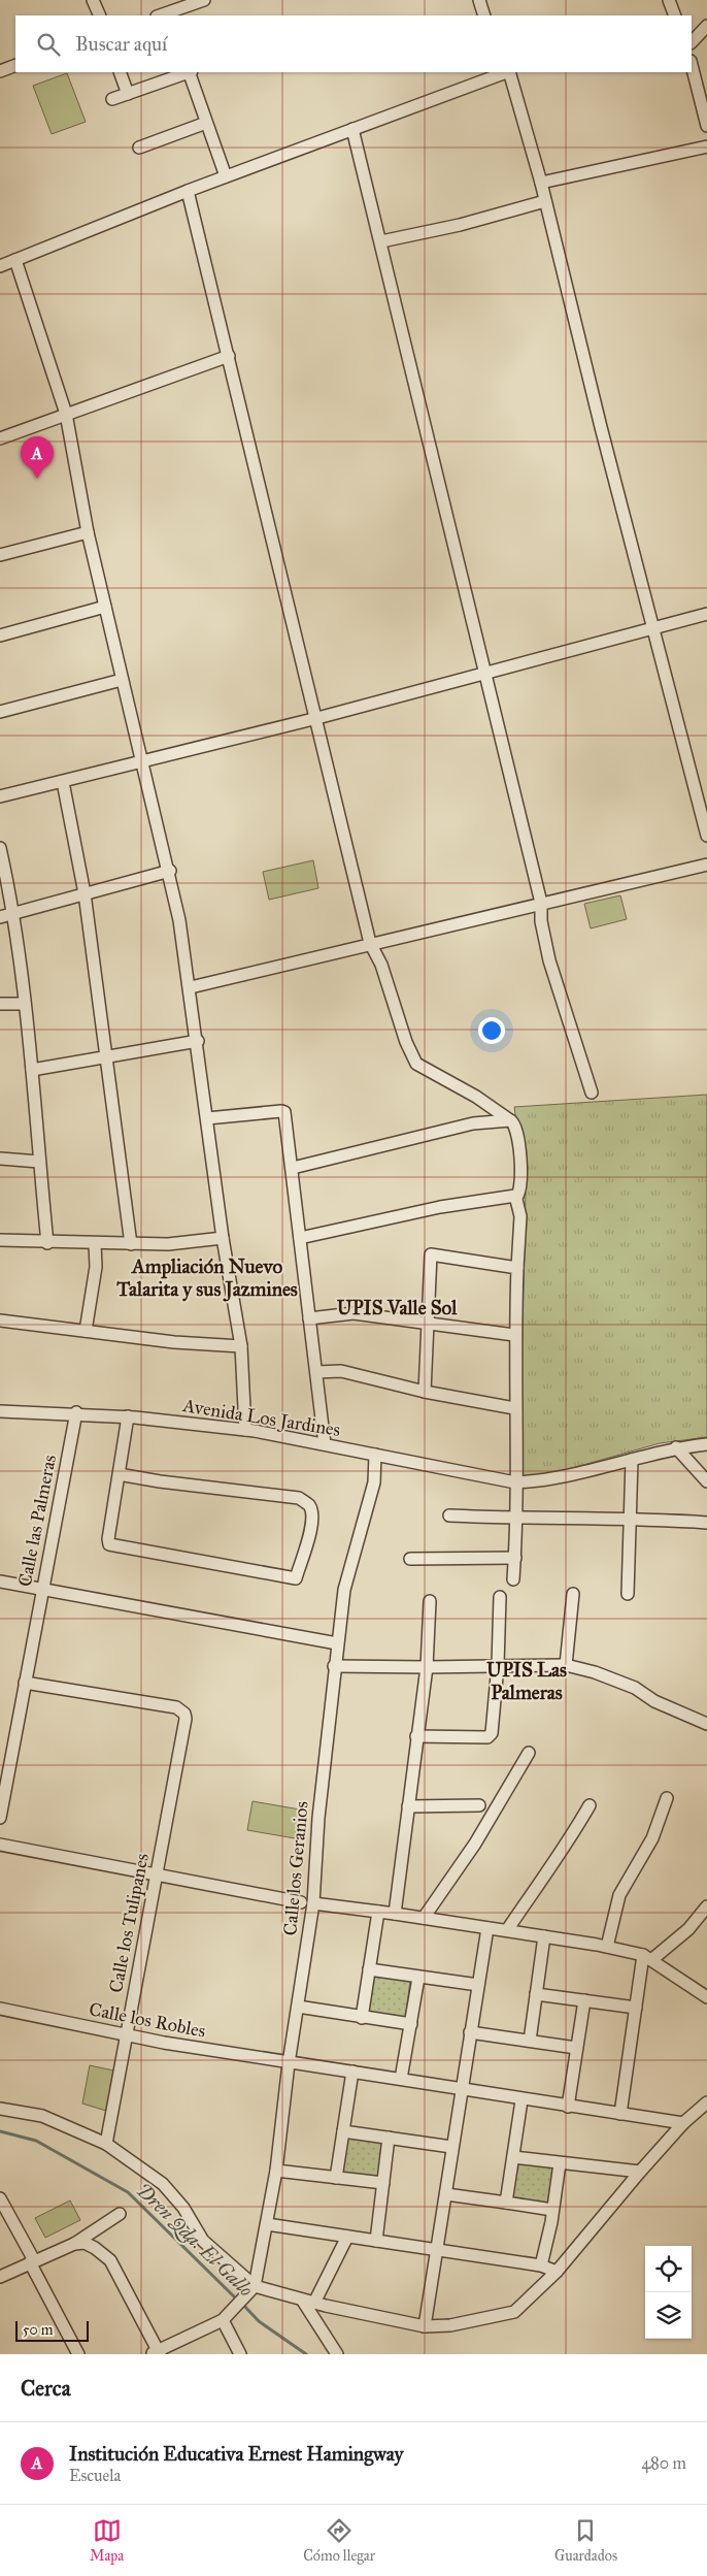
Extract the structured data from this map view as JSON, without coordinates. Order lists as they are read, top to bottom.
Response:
{
  "streets": {
    "street": [
      "Avenida Los Jardines",
      "Calle las Palmeras",
      "Calle los Geranios",
      "Calle los Tulipanes",
      "Calle los Robles"
    ]
  },
  "crossings": [
    ["Avenida Los Jardines", "Calle las Palmeras"],
    ["Avenida Los Jardines", "Calle los Geranios"],
    ["Calle las Palmeras", "Calle los Tulipanes"],
    ["Calle los Geranios", "Calle los Robles"],
    ["Calle los Tulipanes", "Calle los Robles"]
  ],
  "districts": ["Ampliación Nuevo Talarita y sus Jazmines", "UPIS Valle Sol", "UPIS Las Palmeras"],
  "water": ["Dren Qda. El Gallo"],
  "scale_bar": "50 m",
  "page": {
    "search": "Buscar aquí",
    "pins": "A",
    "scale": "50 m",
    "heading": "Cerca",
    "list": [
      {
        "mark": "A",
        "name": "Institución Educativa Ernest Hamingway",
        "note": "Escuela",
        "value": "480 m"
      }
    ],
    "nav": ["Mapa", "Cómo llegar", "Guardados"]
  }
}
